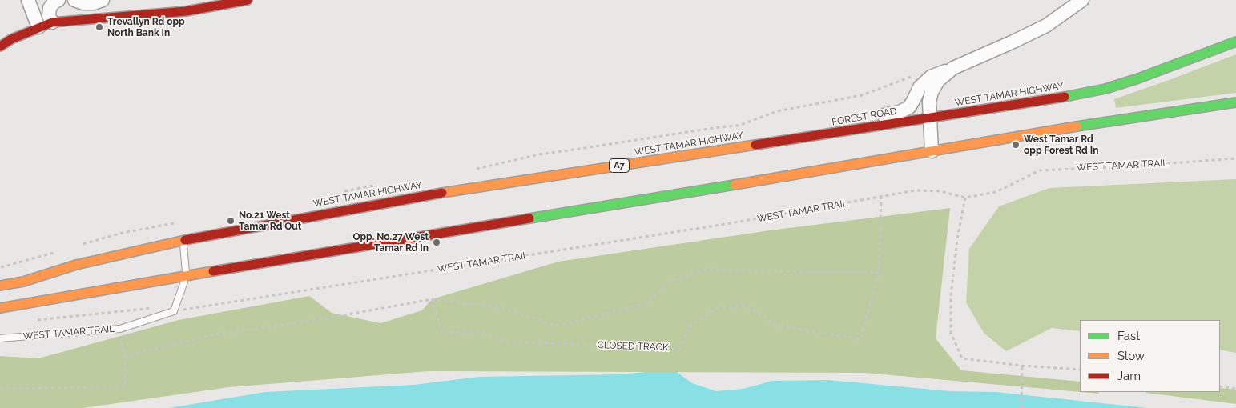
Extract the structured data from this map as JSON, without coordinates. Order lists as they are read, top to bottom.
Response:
{
  "streets": {
    "main road": ["WEST TAMAR HIGHWAY", "A7"],
    "street": ["FOREST ROAD"],
    "lane": ["WEST TAMAR TRAIL"],
    "path": ["CLOSED TRACK"]
  },
  "crossings": [
    ["WEST TAMAR HIGHWAY", "FOREST ROAD"]
  ],
  "places": [
    "Trevallyn Rd opp North Bank In",
    "West Tamar Rd opp Forest Rd In",
    "No.21 West Tamar Rd Out",
    "Opp. No.27 West Tamar Rd In"
  ],
  "legend": ["Fast", "Slow", "Jam"]
}
